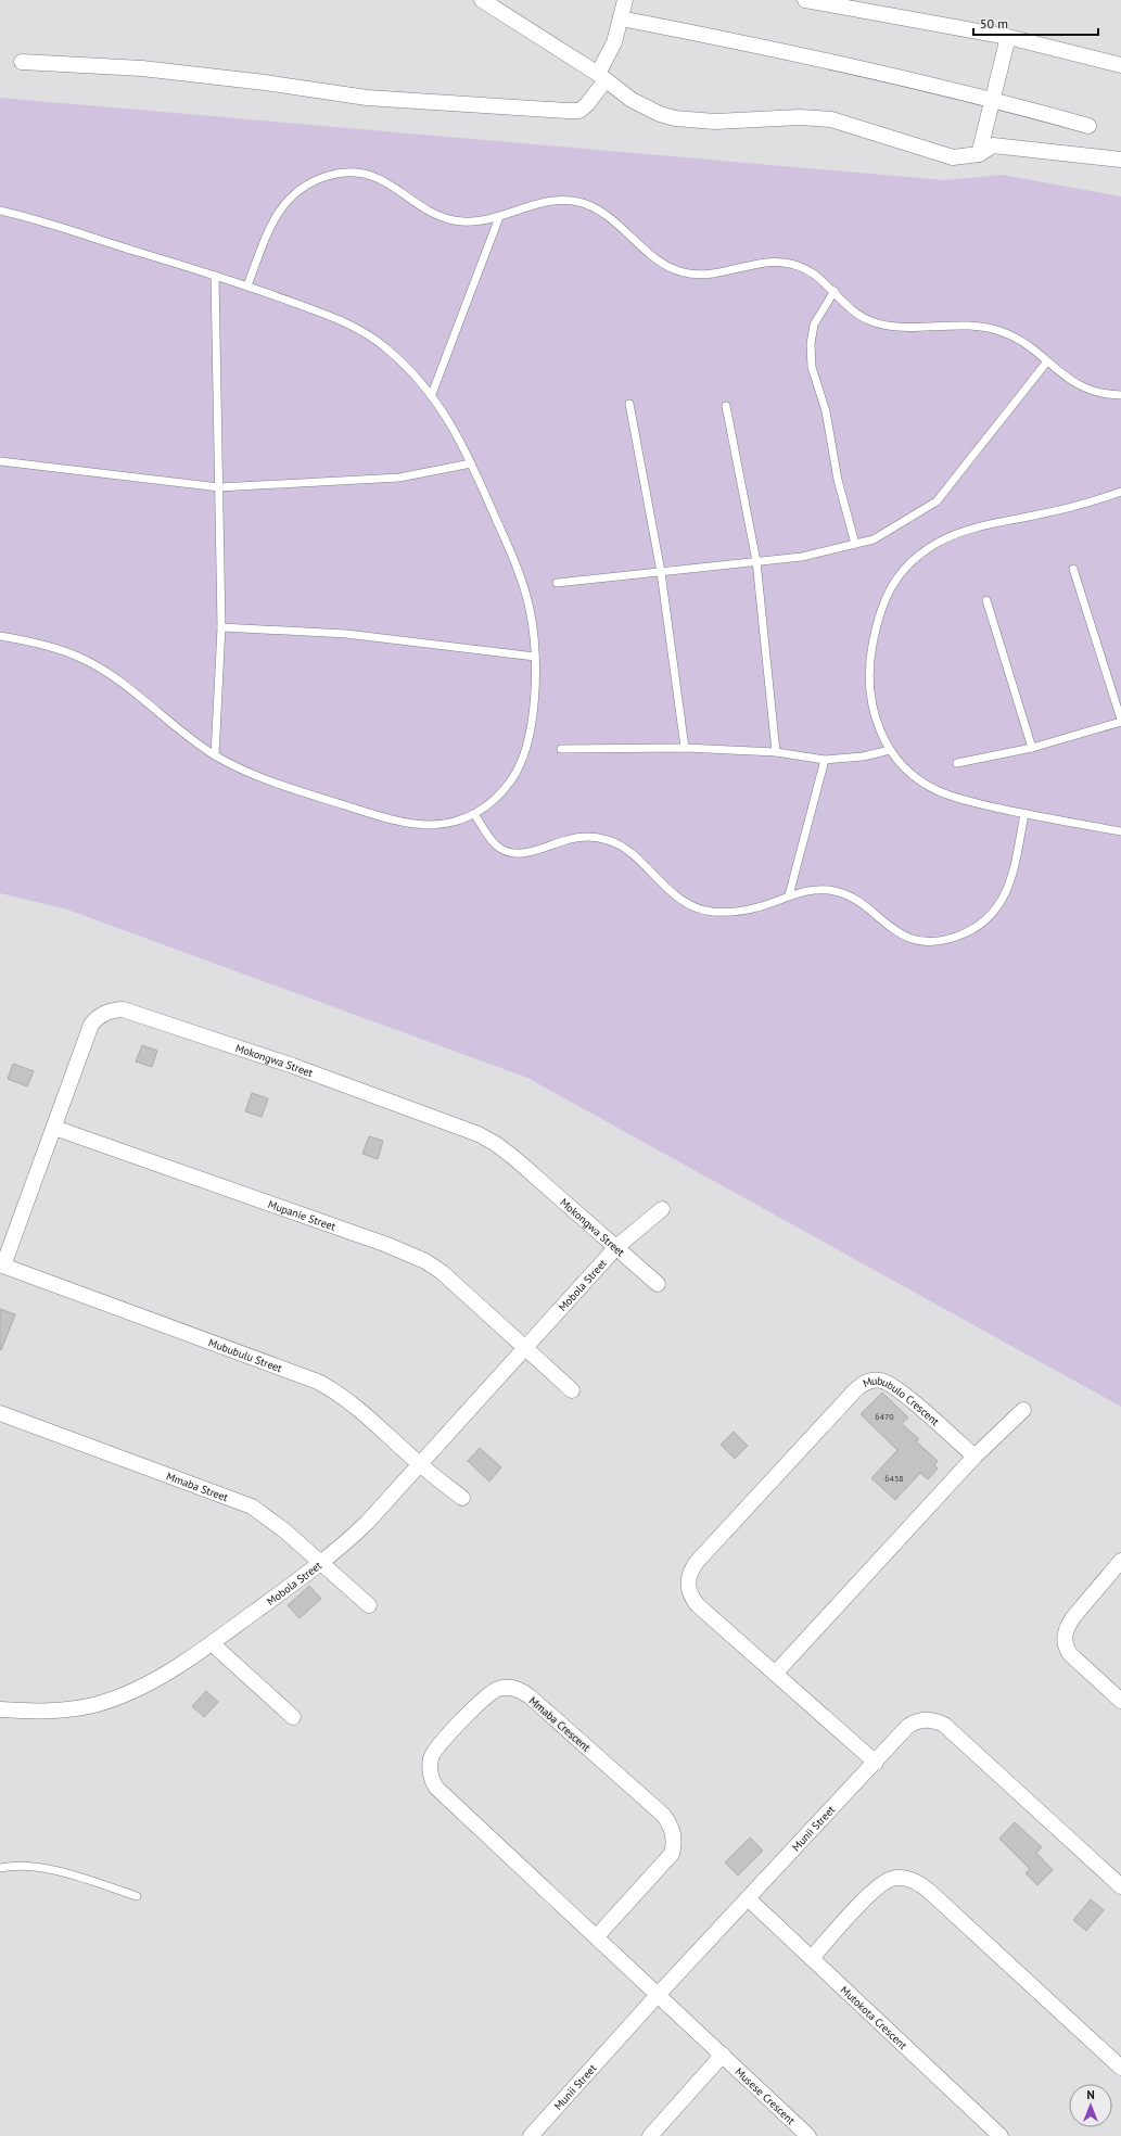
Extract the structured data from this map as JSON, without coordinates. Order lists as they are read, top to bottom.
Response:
{
  "streets": {
    "street": [
      "Mokongwa Street",
      "Mupanie Street",
      "Mobola Street",
      "Mububulu Street",
      "Mububulo Crescent",
      "Mmaba Street",
      "Mmaba Crescent",
      "Munii Street",
      "Mutokota Crescent",
      "Musese Crescent"
    ]
  },
  "crossings": [
    ["Mokongwa Street", "Mupanie Street"],
    ["Mokongwa Street", "Mobola Street"],
    ["Mokongwa Street", "Mububulu Street"],
    ["Mupanie Street", "Mobola Street"],
    ["Mobola Street", "Mububulu Street"],
    ["Mobola Street", "Mmaba Street"],
    ["Mububulo Crescent", "Munii Street"],
    ["Mmaba Crescent", "Munii Street"],
    ["Mmaba Crescent", "Musese Crescent"],
    ["Munii Street", "Mutokota Crescent"],
    ["Munii Street", "Musese Crescent"]
  ],
  "house_numbers": ["6470", "6458"],
  "scale_bar": "50 m",
  "north": "top"
}
